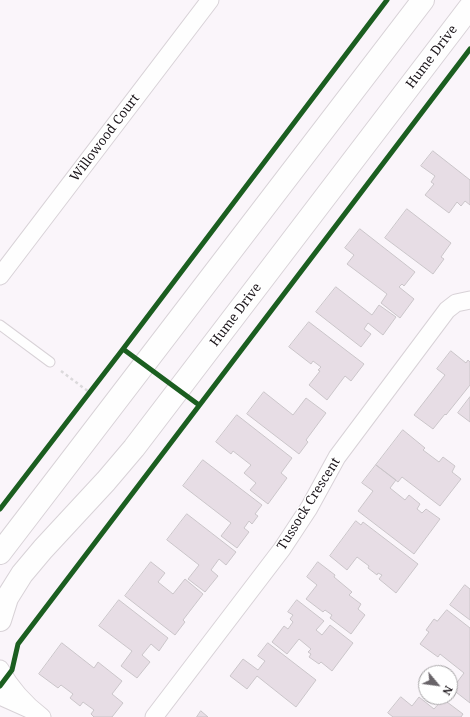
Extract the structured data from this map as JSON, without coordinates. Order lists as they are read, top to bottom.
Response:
{
  "streets": {
    "street": ["Hume Drive", "Willowood Court", "Tussock Crescent"]
  },
  "north": "bottom right"
}
